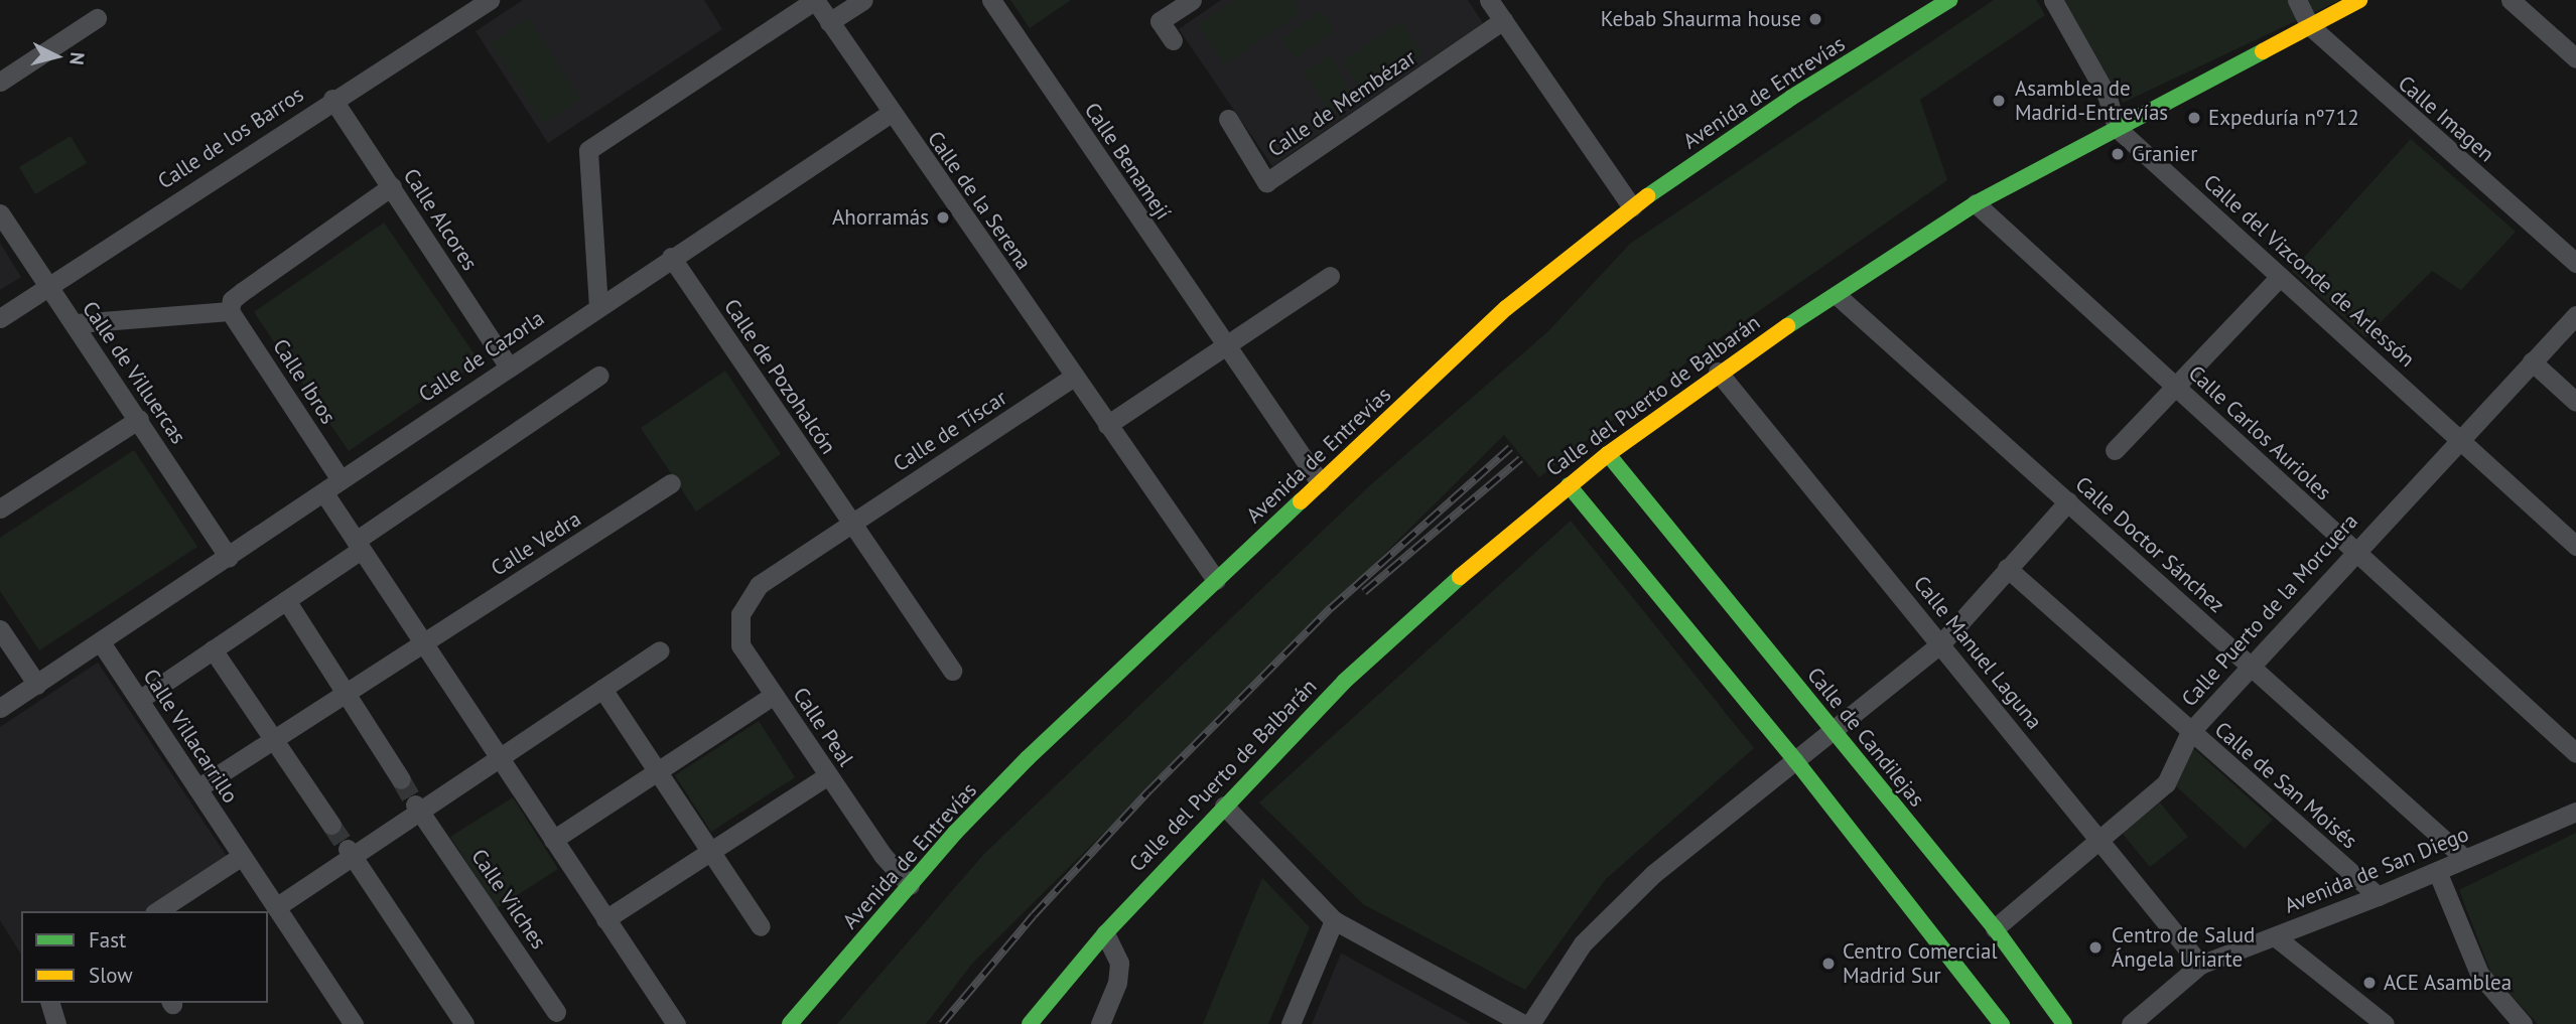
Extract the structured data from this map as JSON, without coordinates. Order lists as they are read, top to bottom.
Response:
{
  "streets": {
    "street": [
      "Avenida de Entrevías",
      "Calle de Membézar",
      "Calle Imagen",
      "Calle de los Barros",
      "Calle Benamejí",
      "Calle de la Serena",
      "Calle Alcores",
      "Calle del Vizconde de Arlessón",
      "Calle de Cazorla",
      "Calle de Villuercas",
      "Calle de Pozohalcón",
      "Calle Ibros",
      "Calle del Puerto de Balbarán",
      "Calle de Tíscar",
      "Calle Carlos Aurioles",
      "Calle Vedra",
      "Calle Doctor Sánchez",
      "Calle Puerto de la Morcuera",
      "Calle Manuel Laguna",
      "Calle Peal",
      "Calle Villacarrillo",
      "Calle de Candilejas",
      "Calle de San Moisés",
      "Avenida de San Diego",
      "Calle Vilches"
    ]
  },
  "crossings": [
    ["Avenida de Entrevías", "Calle Benamejí"],
    ["Avenida de Entrevías", "Calle de la Serena"],
    ["Avenida de Entrevías", "Calle Peal"],
    ["Calle Imagen", "Calle del Puerto de Balbarán"],
    ["Calle de los Barros", "Calle Alcores"],
    ["Calle de los Barros", "Calle de Villuercas"],
    ["Calle de la Serena", "Calle de Cazorla"],
    ["Calle de la Serena", "Calle de Tíscar"],
    ["Calle Alcores", "Calle de Cazorla"],
    ["Calle del Vizconde de Arlessón", "Calle del Puerto de Balbarán"],
    ["Calle del Vizconde de Arlessón", "Calle Puerto de la Morcuera"],
    ["Calle de Cazorla", "Calle de Villuercas"],
    ["Calle de Cazorla", "Calle de Pozohalcón"],
    ["Calle de Cazorla", "Calle Ibros"],
    ["Calle de Cazorla", "Calle Villacarrillo"],
    ["Calle de Pozohalcón", "Calle de Tíscar"],
    ["Calle del Puerto de Balbarán", "Calle Carlos Aurioles"],
    ["Calle del Puerto de Balbarán", "Calle Doctor Sánchez"],
    ["Calle del Puerto de Balbarán", "Calle Manuel Laguna"],
    ["Calle del Puerto de Balbarán", "Calle de Candilejas"],
    ["Calle de Tíscar", "Calle Peal"],
    ["Calle Carlos Aurioles", "Calle Puerto de la Morcuera"],
    ["Calle Doctor Sánchez", "Calle Puerto de la Morcuera"],
    ["Calle Doctor Sánchez", "Avenida de San Diego"],
    ["Calle Puerto de la Morcuera", "Calle Manuel Laguna"],
    ["Calle Puerto de la Morcuera", "Calle de Candilejas"],
    ["Calle Puerto de la Morcuera", "Calle de San Moisés"],
    ["Calle Manuel Laguna", "Avenida de San Diego"],
    ["Calle de San Moisés", "Avenida de San Diego"]
  ],
  "places": [
    "Kebab Shaurma house",
    "Asamblea de Madrid-Entrevías",
    "Expeduría nº712",
    "Granier",
    "Ahorramás",
    "Centro de Salud Ángela Uriarte",
    "Centro Comercial Madrid Sur",
    "ACE Asamblea"
  ],
  "legend": ["Fast", "Slow"],
  "north": "right"
}
